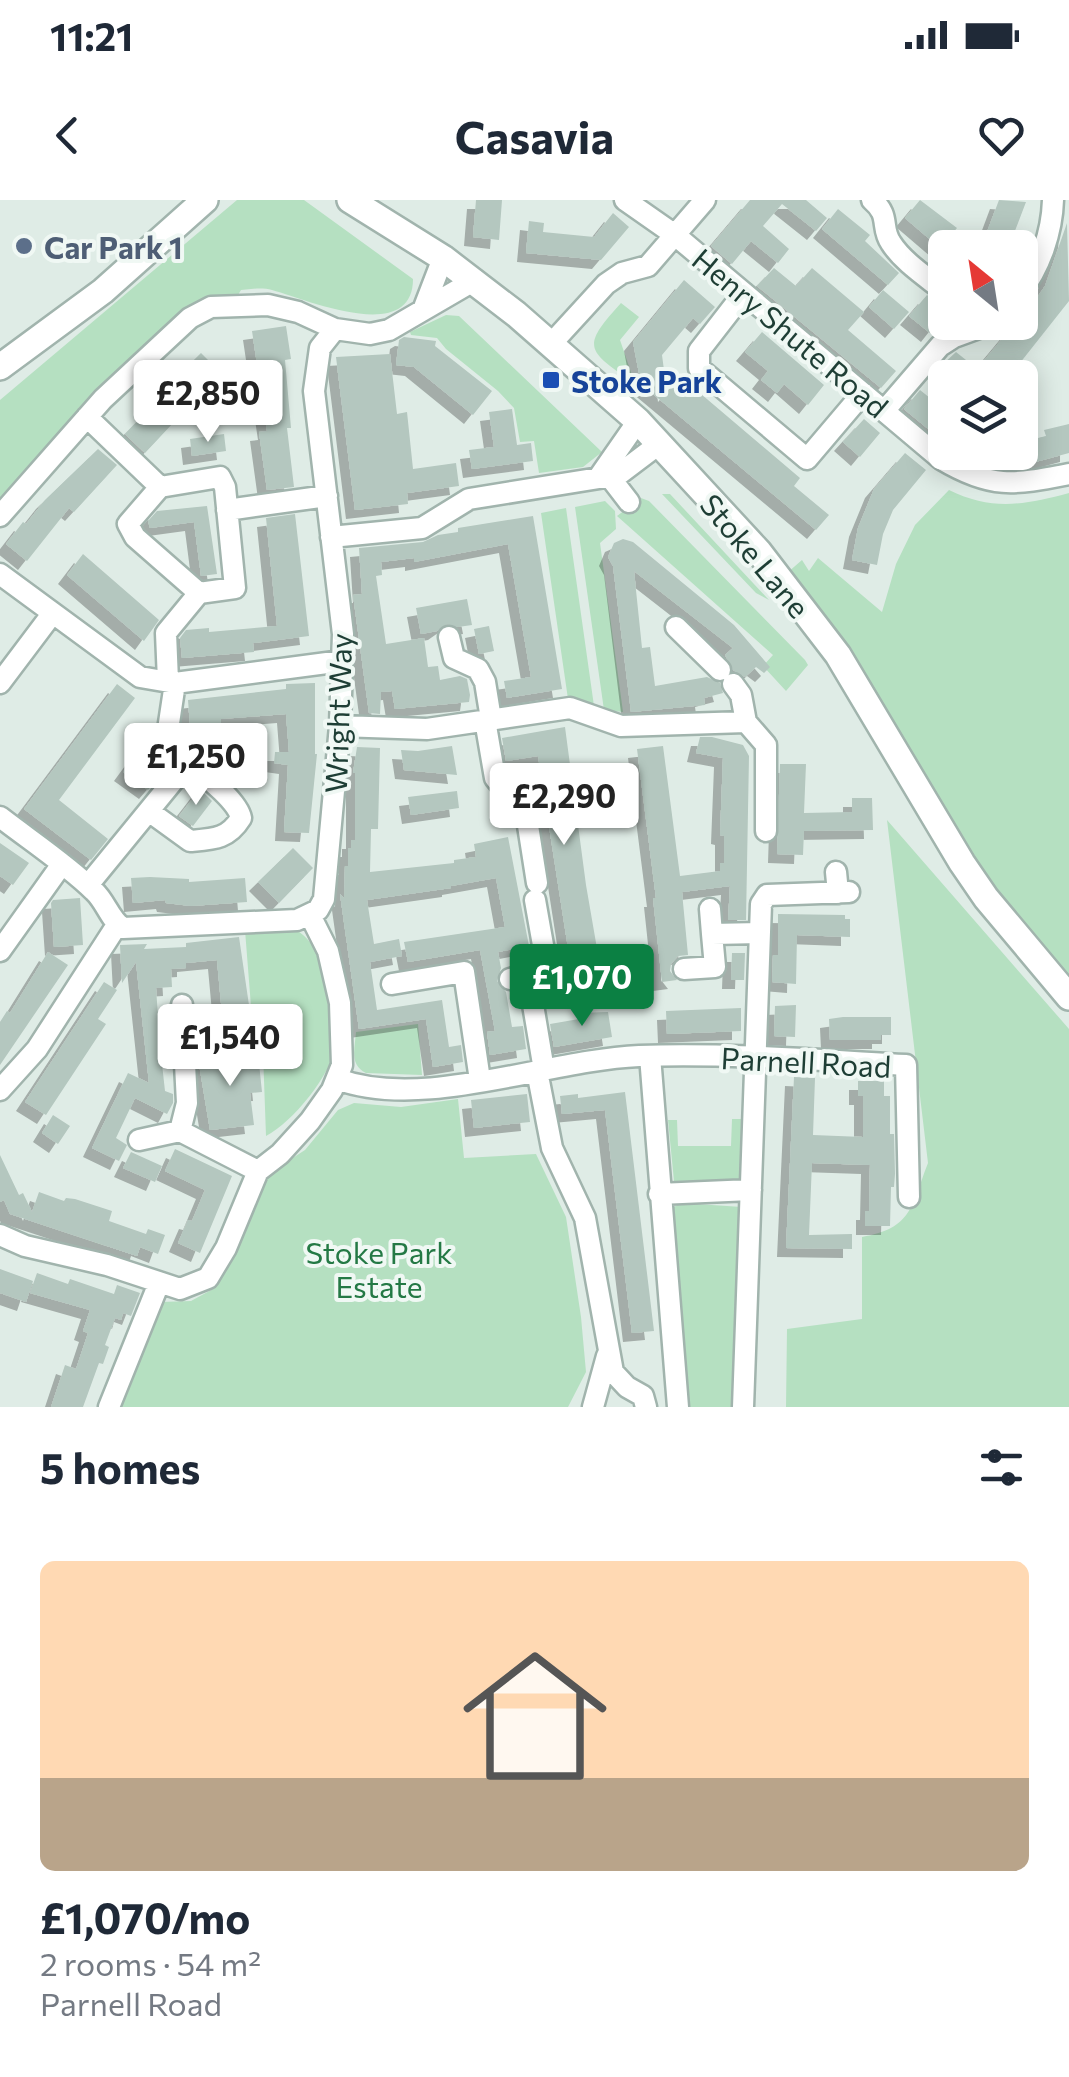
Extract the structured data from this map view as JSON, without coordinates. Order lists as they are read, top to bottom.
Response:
{
  "streets": {
    "street": [
      "Henry Shute Road",
      "Stoke Lane",
      "Wright Way",
      "Parnell Road"
    ]
  },
  "parks": ["Stoke Park Estate"],
  "places": {
    "other": ["Car Park 1"],
    "transit": ["Stoke Park"]
  },
  "north": "top left",
  "page": {
    "status": "11:21",
    "header": "Casavia",
    "price": [
      "£2,850",
      "£1,250",
      "£2,290",
      "£1,070",
      "£1,540"
    ],
    "heading": "5 homes",
    "list": [
      {
        "name": "£1,070/mo",
        "note": "2 rooms · 54 m² · Parnell Road"
      }
    ]
  }
}
